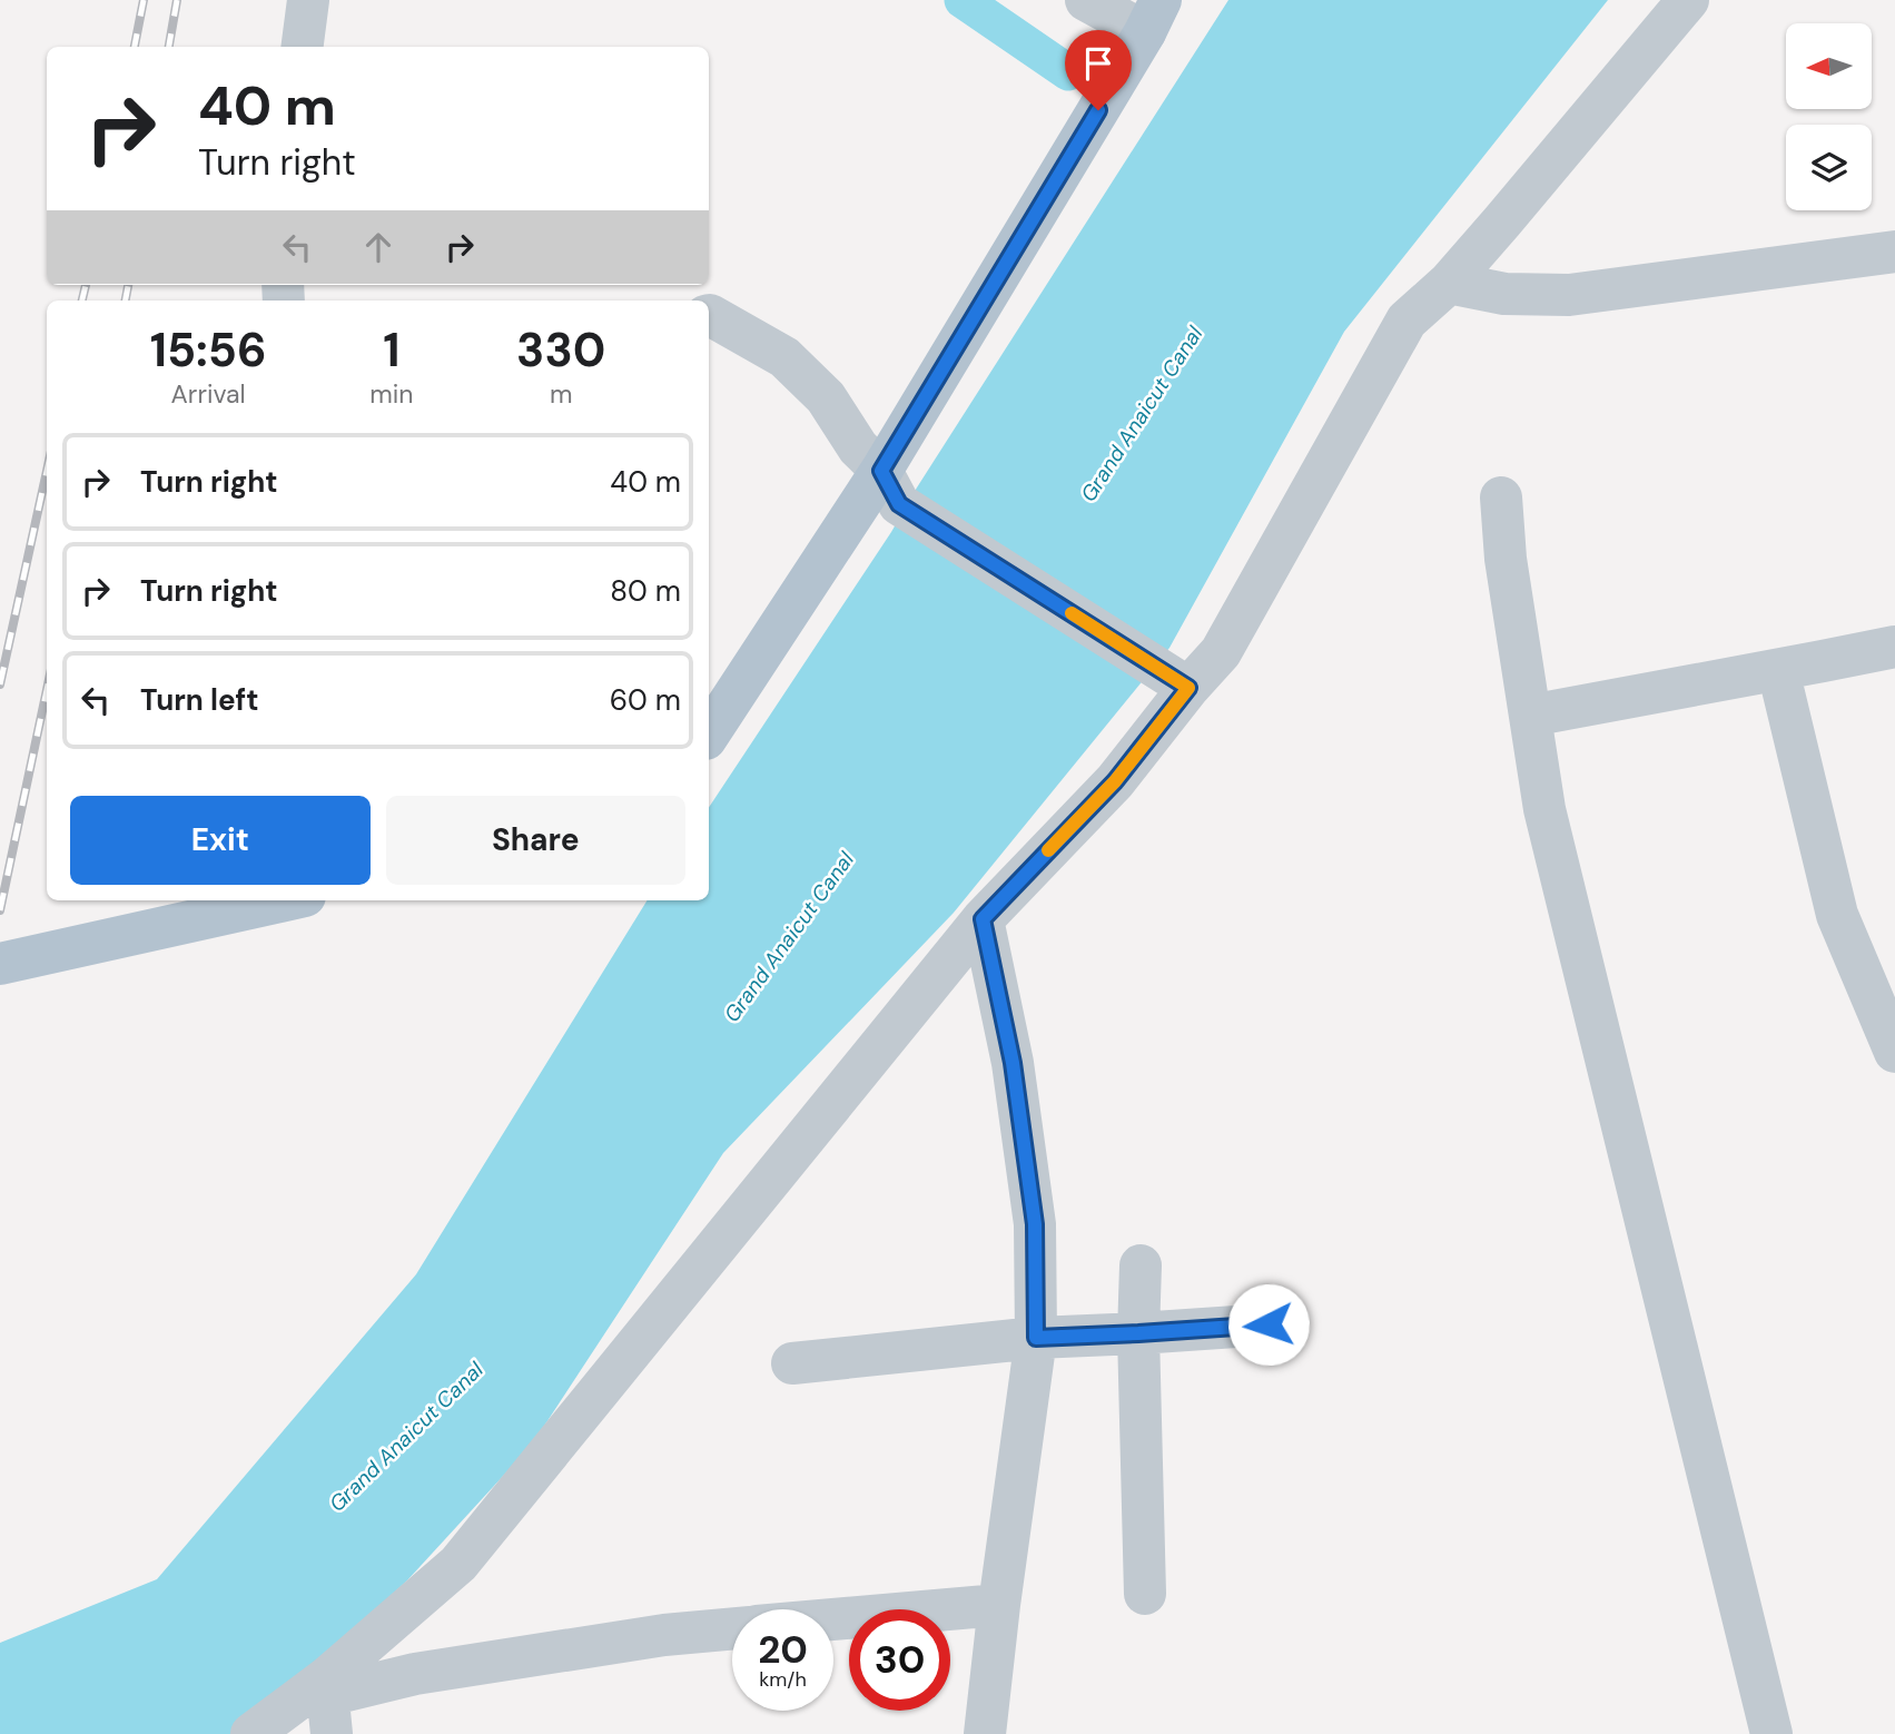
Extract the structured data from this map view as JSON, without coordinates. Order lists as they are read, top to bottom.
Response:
{
  "water": ["Grand Anaicut Canal"],
  "north": "left",
  "page": {
    "turn": ["40 m", "Turn right"],
    "eta": [
      "15:56",
      "Arrival",
      "1",
      "min",
      "330",
      "m"
    ],
    "list": [
      {
        "name": "Turn right",
        "value": "40 m"
      },
      {
        "name": "Turn right",
        "value": "80 m"
      },
      {
        "name": "Turn left",
        "value": "60 m"
      }
    ],
    "buttons": ["Exit", "Share"],
    "speed": "20 km/h",
    "limit": "30"
  }
}
